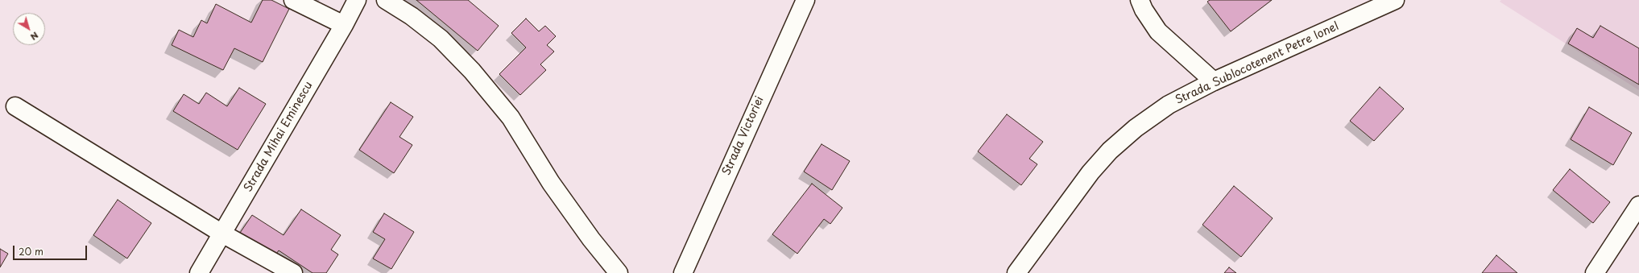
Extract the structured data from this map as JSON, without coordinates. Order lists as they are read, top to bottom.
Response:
{
  "streets": {
    "street": ["Strada Sublocotenent Petre Ionel", "Strada Victoriei", "Strada Mihai Eminescu"]
  },
  "scale_bar": "20 m",
  "north": "bottom right"
}
